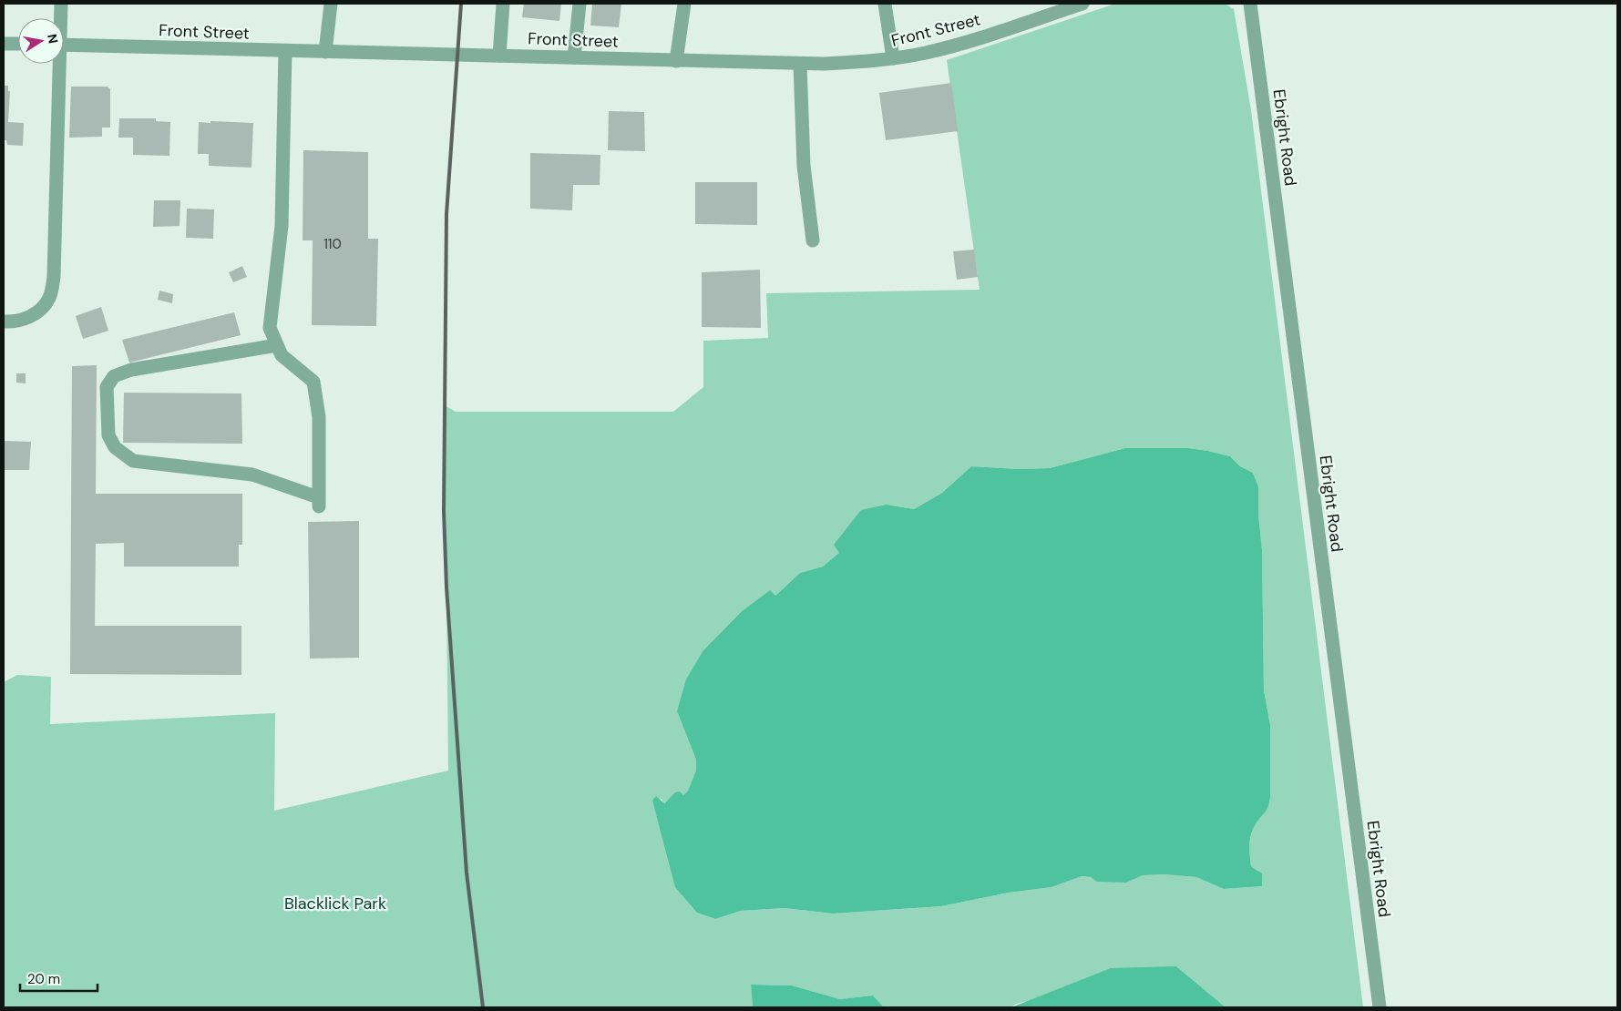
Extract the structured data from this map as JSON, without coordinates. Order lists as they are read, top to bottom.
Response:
{
  "streets": {
    "street": ["Front Street", "Ebright Road"]
  },
  "parks": ["Blacklick Park"],
  "house_numbers": ["110"],
  "scale_bar": "20 m",
  "north": "right"
}
